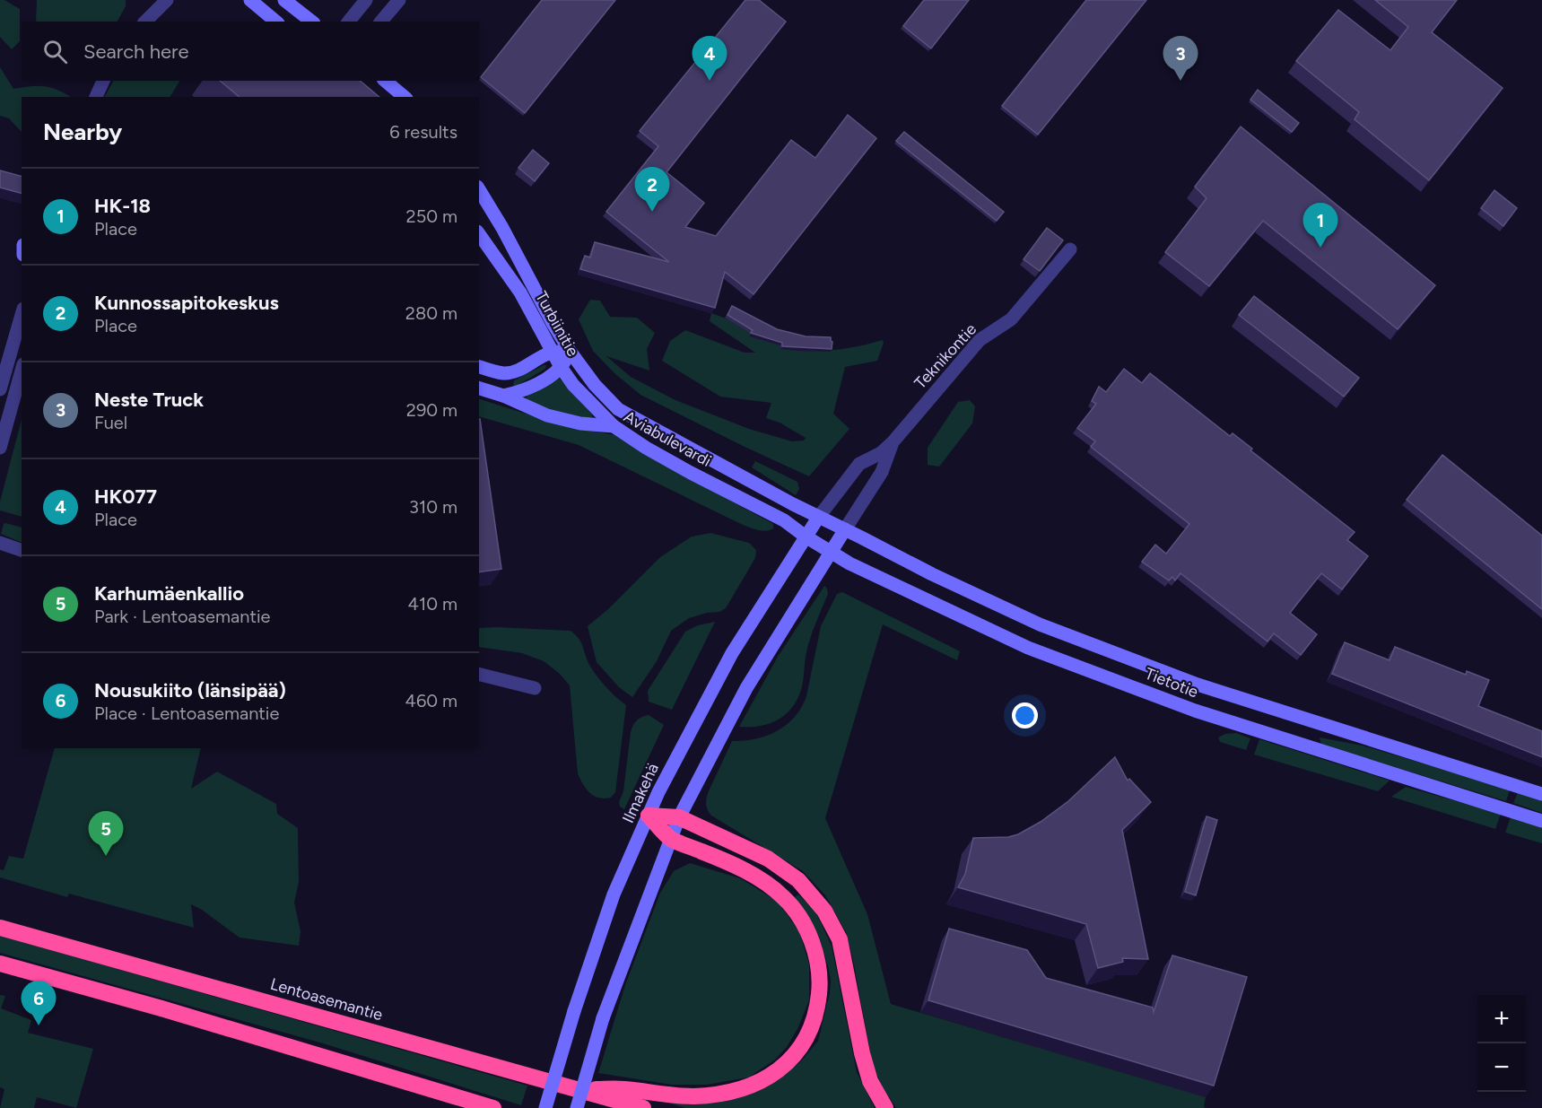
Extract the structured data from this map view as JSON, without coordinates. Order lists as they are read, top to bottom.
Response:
{
  "streets": {
    "highway": ["Lentoasemantie"],
    "main road": [
      "Turbiinitie",
      "Aviabulevardi",
      "Tietotie",
      "Ilmakehä"
    ],
    "street": ["Teknikontie"]
  },
  "crossings": [
    ["Turbiinitie", "Aviabulevardi"],
    ["Teknikontie", "Aviabulevardi"],
    ["Teknikontie", "Tietotie"],
    ["Teknikontie", "Ilmakehä"],
    ["Aviabulevardi", "Tietotie"],
    ["Aviabulevardi", "Ilmakehä"],
    ["Tietotie", "Ilmakehä"]
  ],
  "page": {
    "search": "Search here",
    "pins": [
      "3",
      "4",
      "2",
      "1",
      "5",
      "6"
    ],
    "heading": ["Nearby", "6 results"],
    "list": [
      {
        "mark": "1",
        "name": "HK-18",
        "note": "Place",
        "value": "250 m"
      },
      {
        "mark": "2",
        "name": "Kunnossapitokeskus",
        "note": "Place",
        "value": "280 m"
      },
      {
        "mark": "3",
        "name": "Neste Truck",
        "note": "Fuel",
        "value": "290 m"
      },
      {
        "mark": "4",
        "name": "HK077",
        "note": "Place",
        "value": "310 m"
      },
      {
        "mark": "5",
        "name": "Karhumäenkallio",
        "note": "Park · Lentoasemantie",
        "value": "410 m"
      },
      {
        "mark": "6",
        "name": "Nousukiito (länsipää)",
        "note": "Place · Lentoasemantie",
        "value": "460 m"
      }
    ],
    "map_buttons": ["+", "−"]
  }
}
